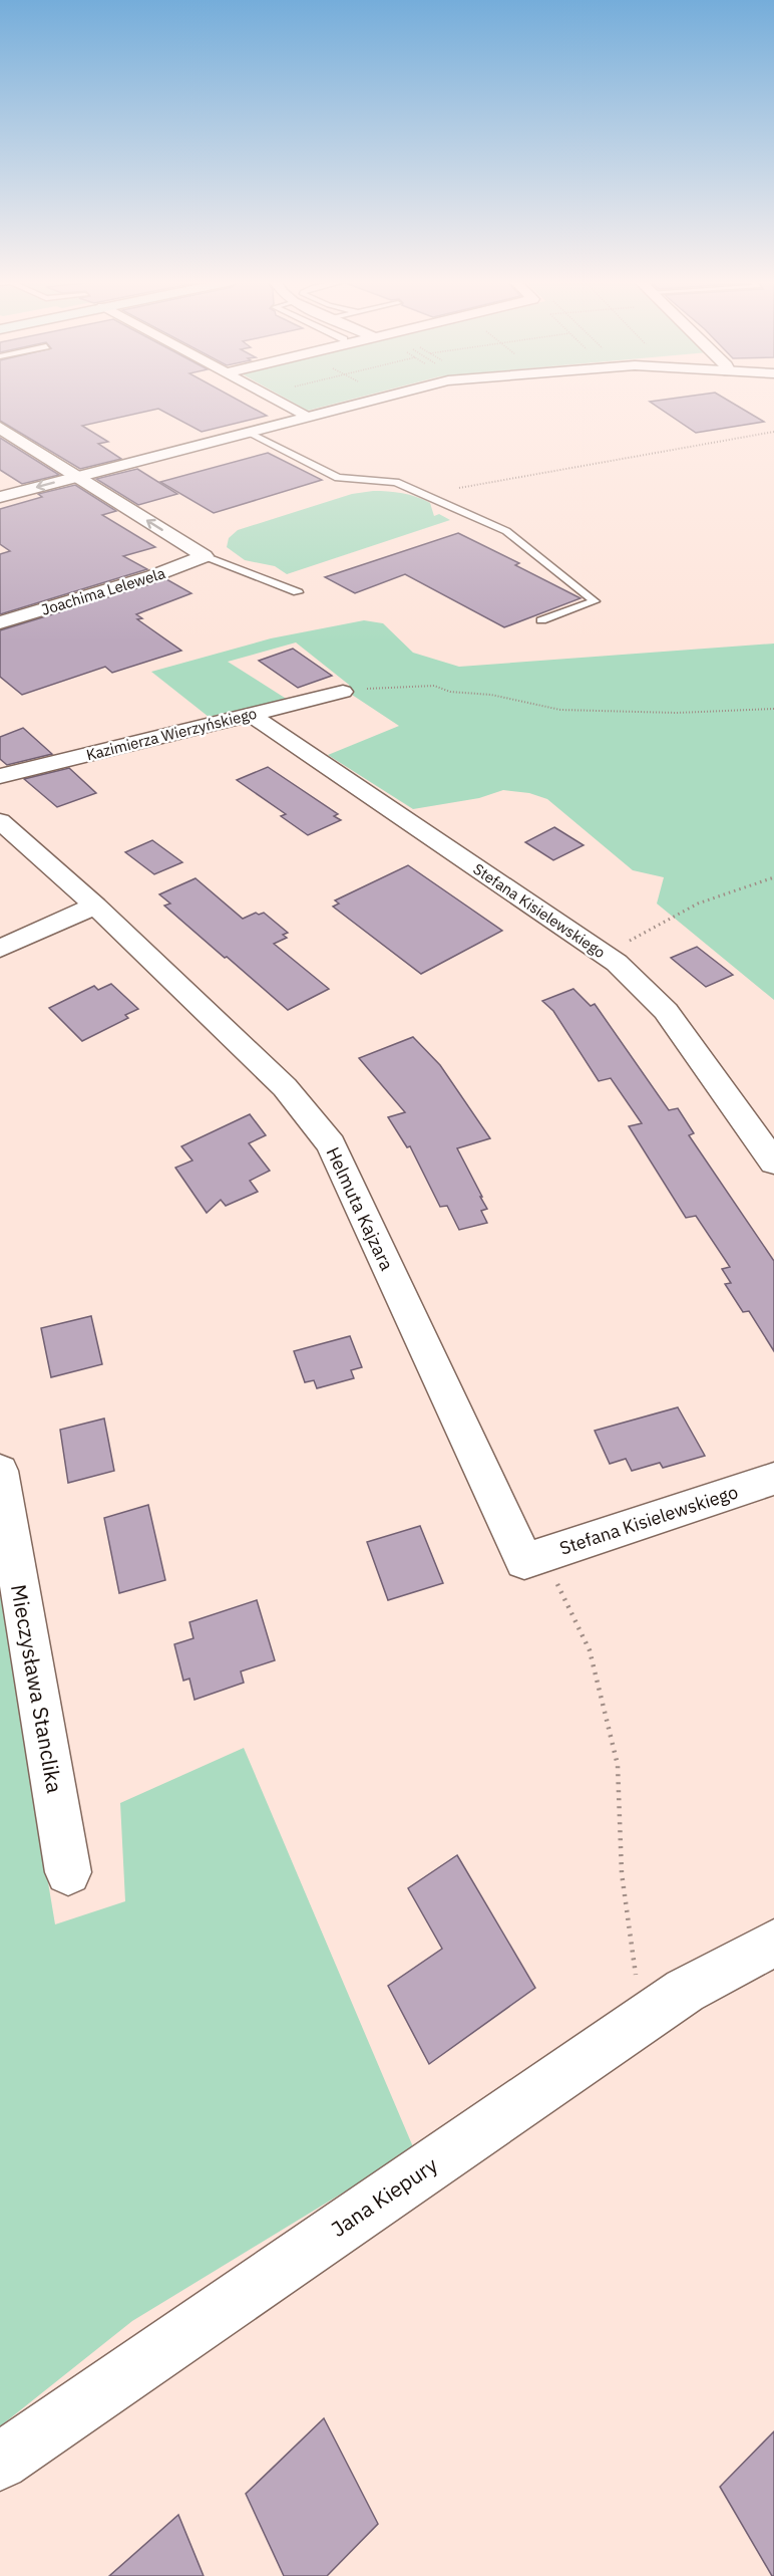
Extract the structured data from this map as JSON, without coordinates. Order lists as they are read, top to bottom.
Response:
{
  "streets": {
    "street": [
      "Joachima Lelewela",
      "Kazimierza Wierzyńskiego",
      "Stefana Kisielewskiego",
      "Helmuta Kajzara",
      "Mieczysława Stanclika",
      "Jana Kiepury"
    ]
  },
  "crossings": [
    ["Kazimierza Wierzyńskiego", "Stefana Kisielewskiego"],
    ["Stefana Kisielewskiego", "Helmuta Kajzara"]
  ]
}
